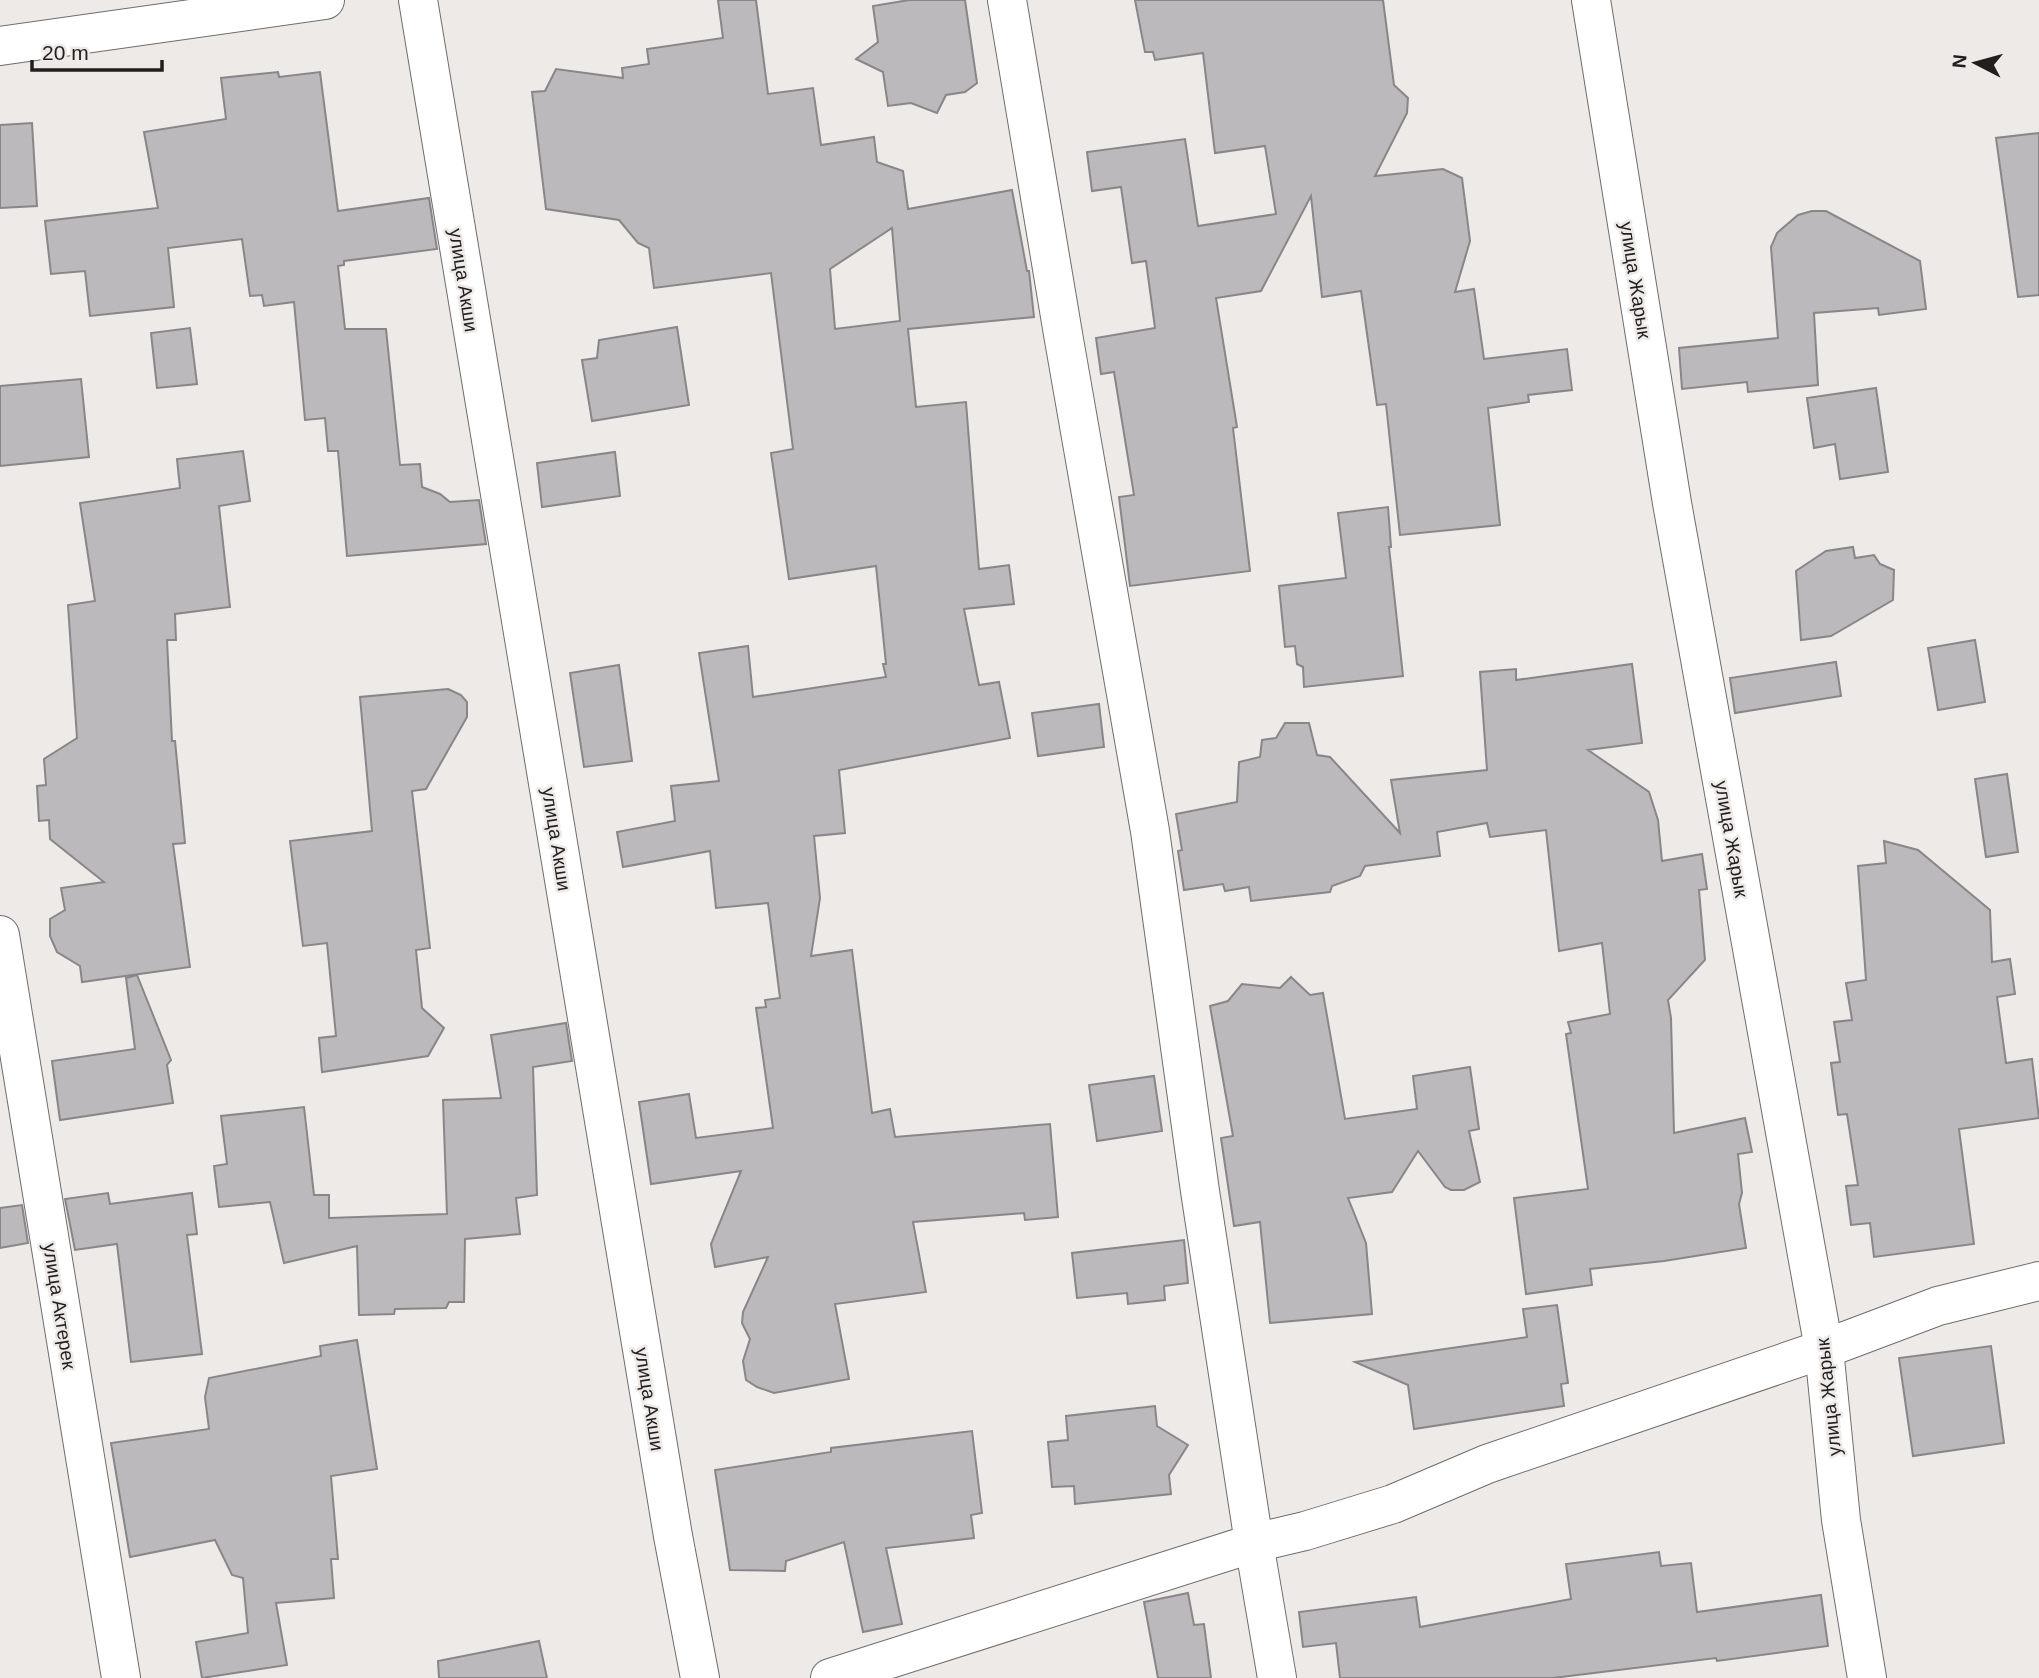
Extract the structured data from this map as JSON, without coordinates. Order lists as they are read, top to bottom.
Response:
{
  "streets": {
    "street": ["улица Акши", "улица Жарык", "улица Актерек"]
  },
  "scale_bar": "20 m",
  "north": "left"
}
